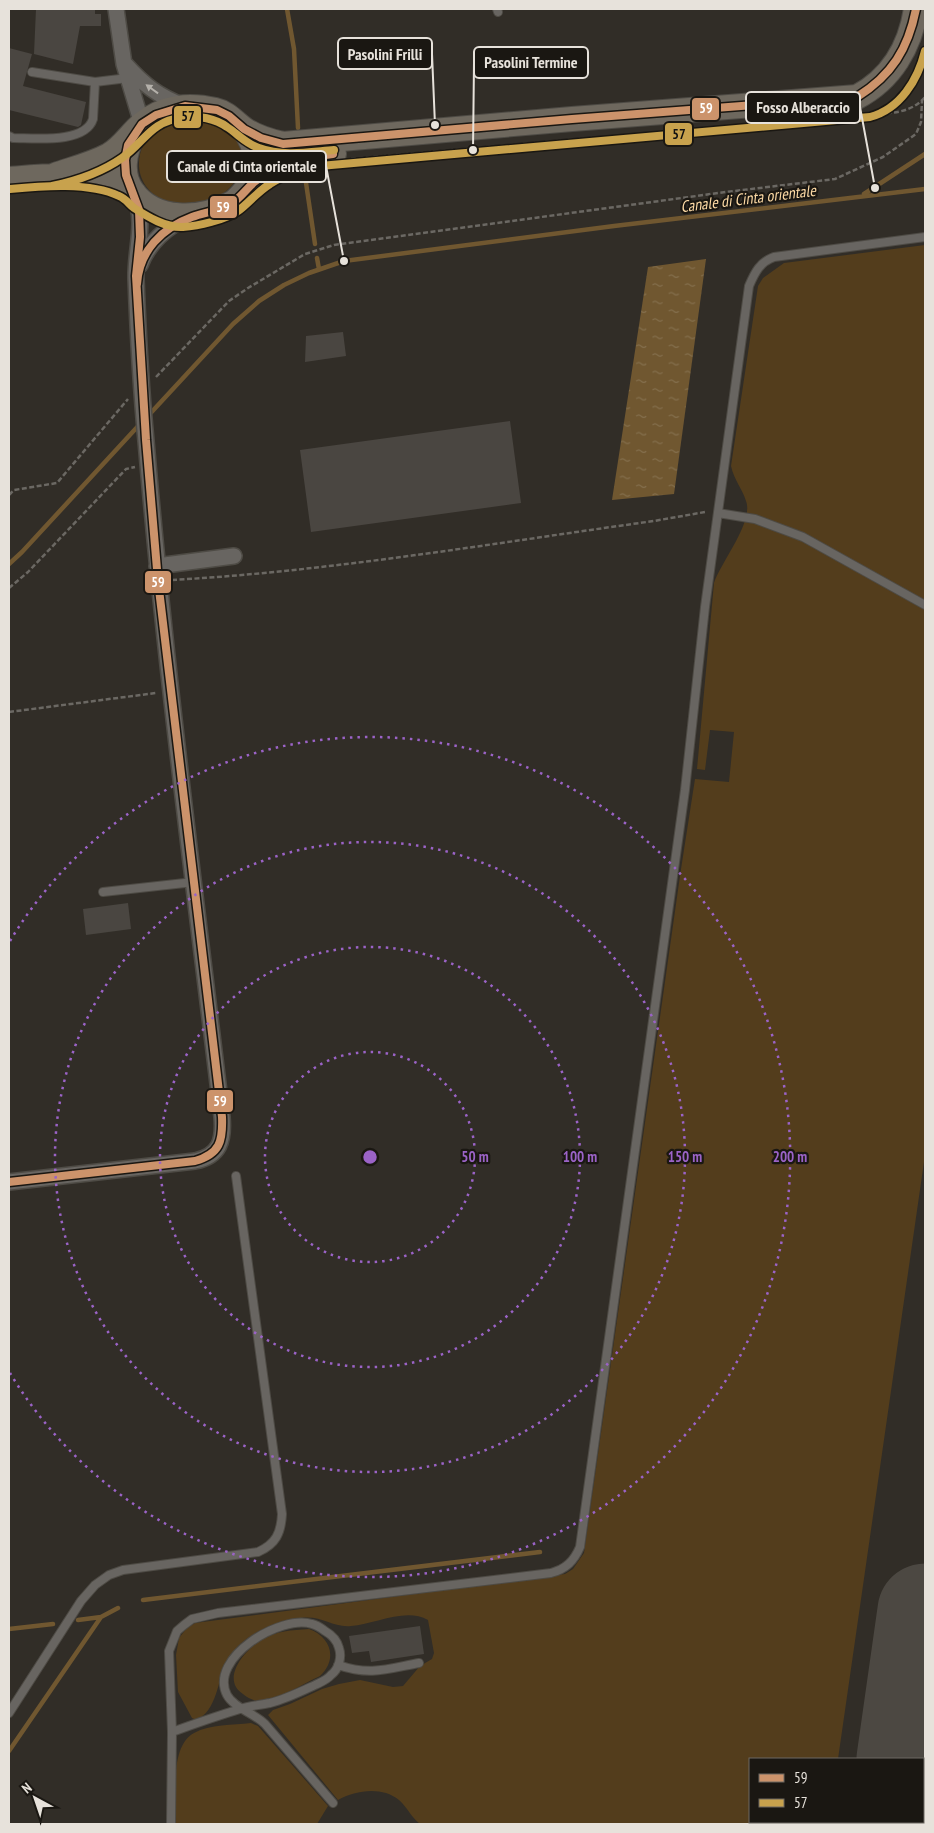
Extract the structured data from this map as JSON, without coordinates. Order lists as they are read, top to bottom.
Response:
{
  "water": ["Canale di Cinta orientale"],
  "places": [
    "Pasolini Frilli",
    "Pasolini Termine",
    "Fosso Alberaccio",
    "Canale di Cinta orientale"
  ],
  "lines": ["transit line 59", "transit line 57"],
  "legend": ["59", "57"],
  "north": "top left",
  "rings": [
    "50 m",
    "100 m",
    "150 m",
    "200 m"
  ]
}
